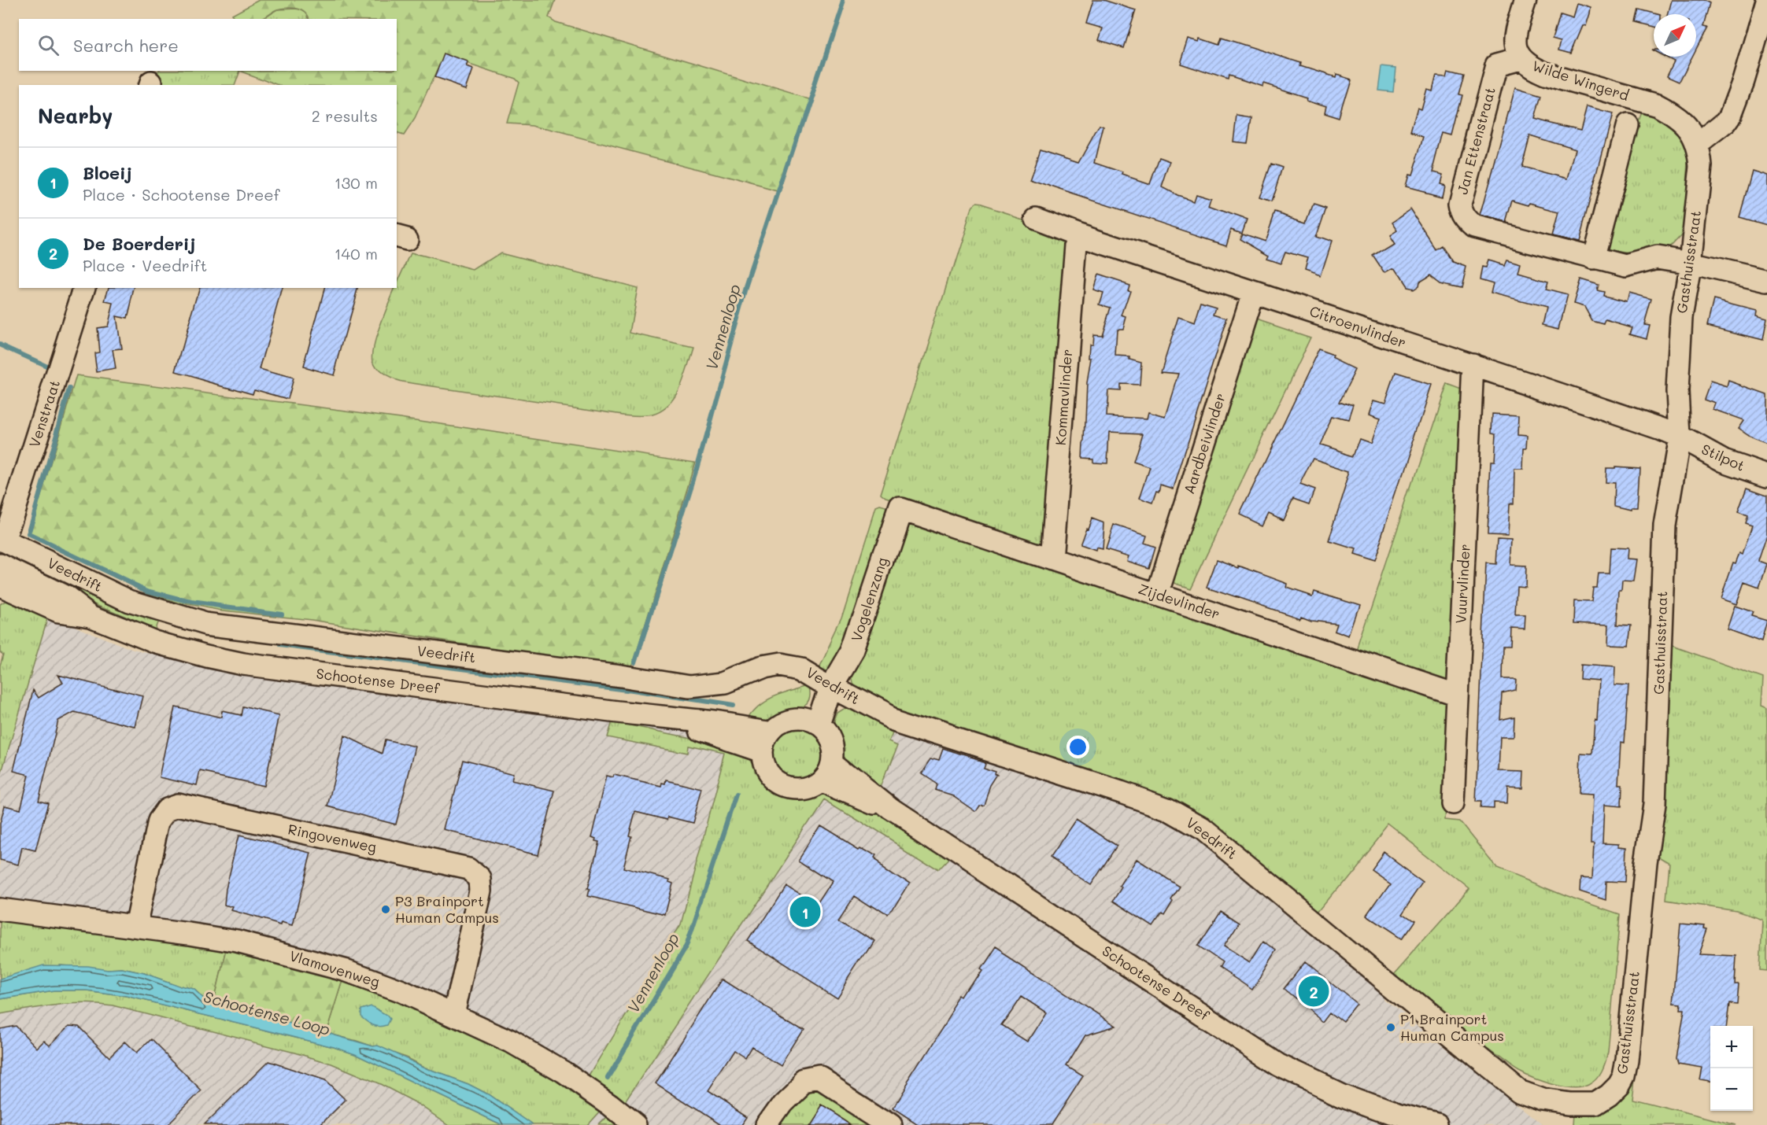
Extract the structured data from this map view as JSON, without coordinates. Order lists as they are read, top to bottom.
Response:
{
  "streets": {
    "street": [
      "Wilde Wingerd",
      "Jan Ettenstraat",
      "Gasthuisstraat",
      "Citroenvlinder",
      "Kommavlinder",
      "Venstraat",
      "Aardbeivlinder",
      "Stilpot",
      "Veedrift",
      "Vuurvlinder",
      "Vogelenzang",
      "Zijdevlinder",
      "Schootense Dreef",
      "Ringovenweg",
      "Vlamovenweg"
    ]
  },
  "crossings": [
    ["Wilde Wingerd", "Jan Ettenstraat"],
    ["Wilde Wingerd", "Gasthuisstraat"],
    ["Jan Ettenstraat", "Gasthuisstraat"],
    ["Gasthuisstraat", "Citroenvlinder"],
    ["Gasthuisstraat", "Stilpot"],
    ["Gasthuisstraat", "Veedrift"],
    ["Citroenvlinder", "Kommavlinder"],
    ["Citroenvlinder", "Aardbeivlinder"],
    ["Citroenvlinder", "Stilpot"],
    ["Citroenvlinder", "Vuurvlinder"],
    ["Kommavlinder", "Zijdevlinder"],
    ["Venstraat", "Veedrift"],
    ["Aardbeivlinder", "Zijdevlinder"],
    ["Veedrift", "Vogelenzang"],
    ["Vuurvlinder", "Zijdevlinder"],
    ["Vogelenzang", "Zijdevlinder"],
    ["Vogelenzang", "Schootense Dreef"],
    ["Ringovenweg", "Vlamovenweg"]
  ],
  "water": ["Vennenloop", "Schootense Loop"],
  "places": ["P3 Brainport Human Campus", "P1 Brainport Human Campus"],
  "north": "top right",
  "page": {
    "search": "Search here",
    "heading": ["Nearby", "2 results"],
    "list": [
      {
        "mark": "1",
        "name": "Bloeij",
        "note": "Place · Schootense Dreef",
        "value": "130 m"
      },
      {
        "mark": "2",
        "name": "De Boerderij",
        "note": "Place · Veedrift",
        "value": "140 m"
      }
    ],
    "pins": ["1", "2"],
    "map_buttons": ["+", "−"]
  }
}
